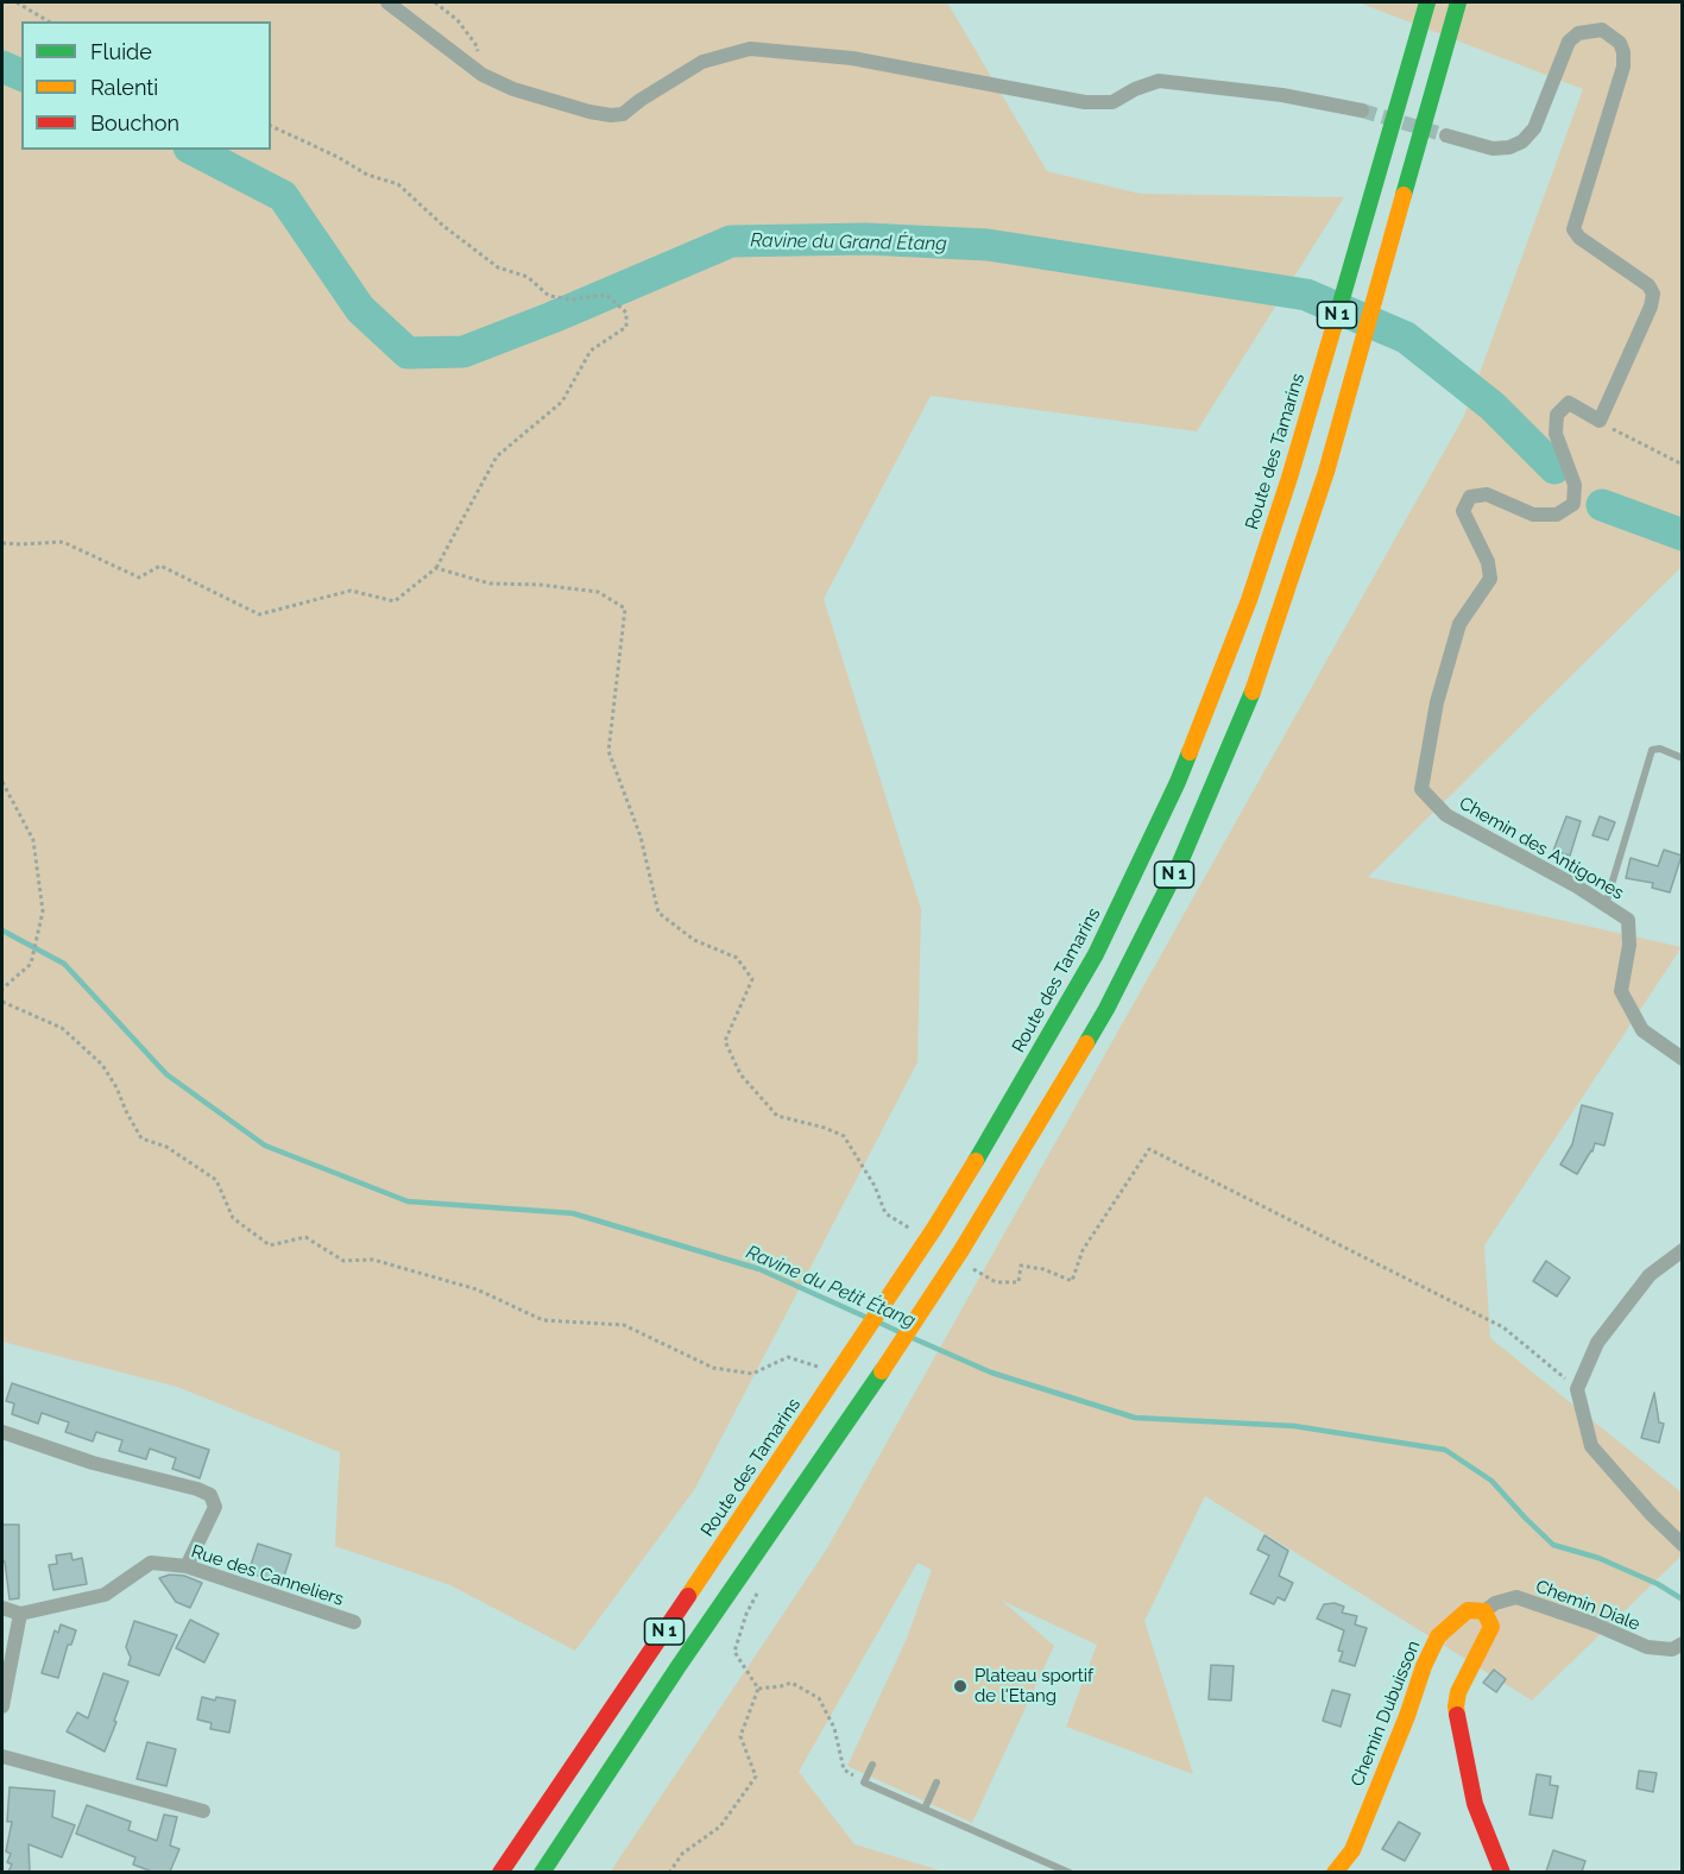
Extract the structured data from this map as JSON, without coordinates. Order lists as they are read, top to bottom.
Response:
{
  "streets": {
    "main road": ["N 1", "Route des Tamarins", "Chemin Dubuisson"],
    "street": ["Chemin des Antigones", "Rue des Canneliers", "Chemin Diale"]
  },
  "crossings": [
    ["Chemin Diale", "Chemin Dubuisson"]
  ],
  "water": ["Ravine du Grand Étang", "Ravine du Petit Étang"],
  "places": ["Plateau sportif de l'Etang"],
  "legend": ["Fluide", "Ralenti", "Bouchon"]
}
